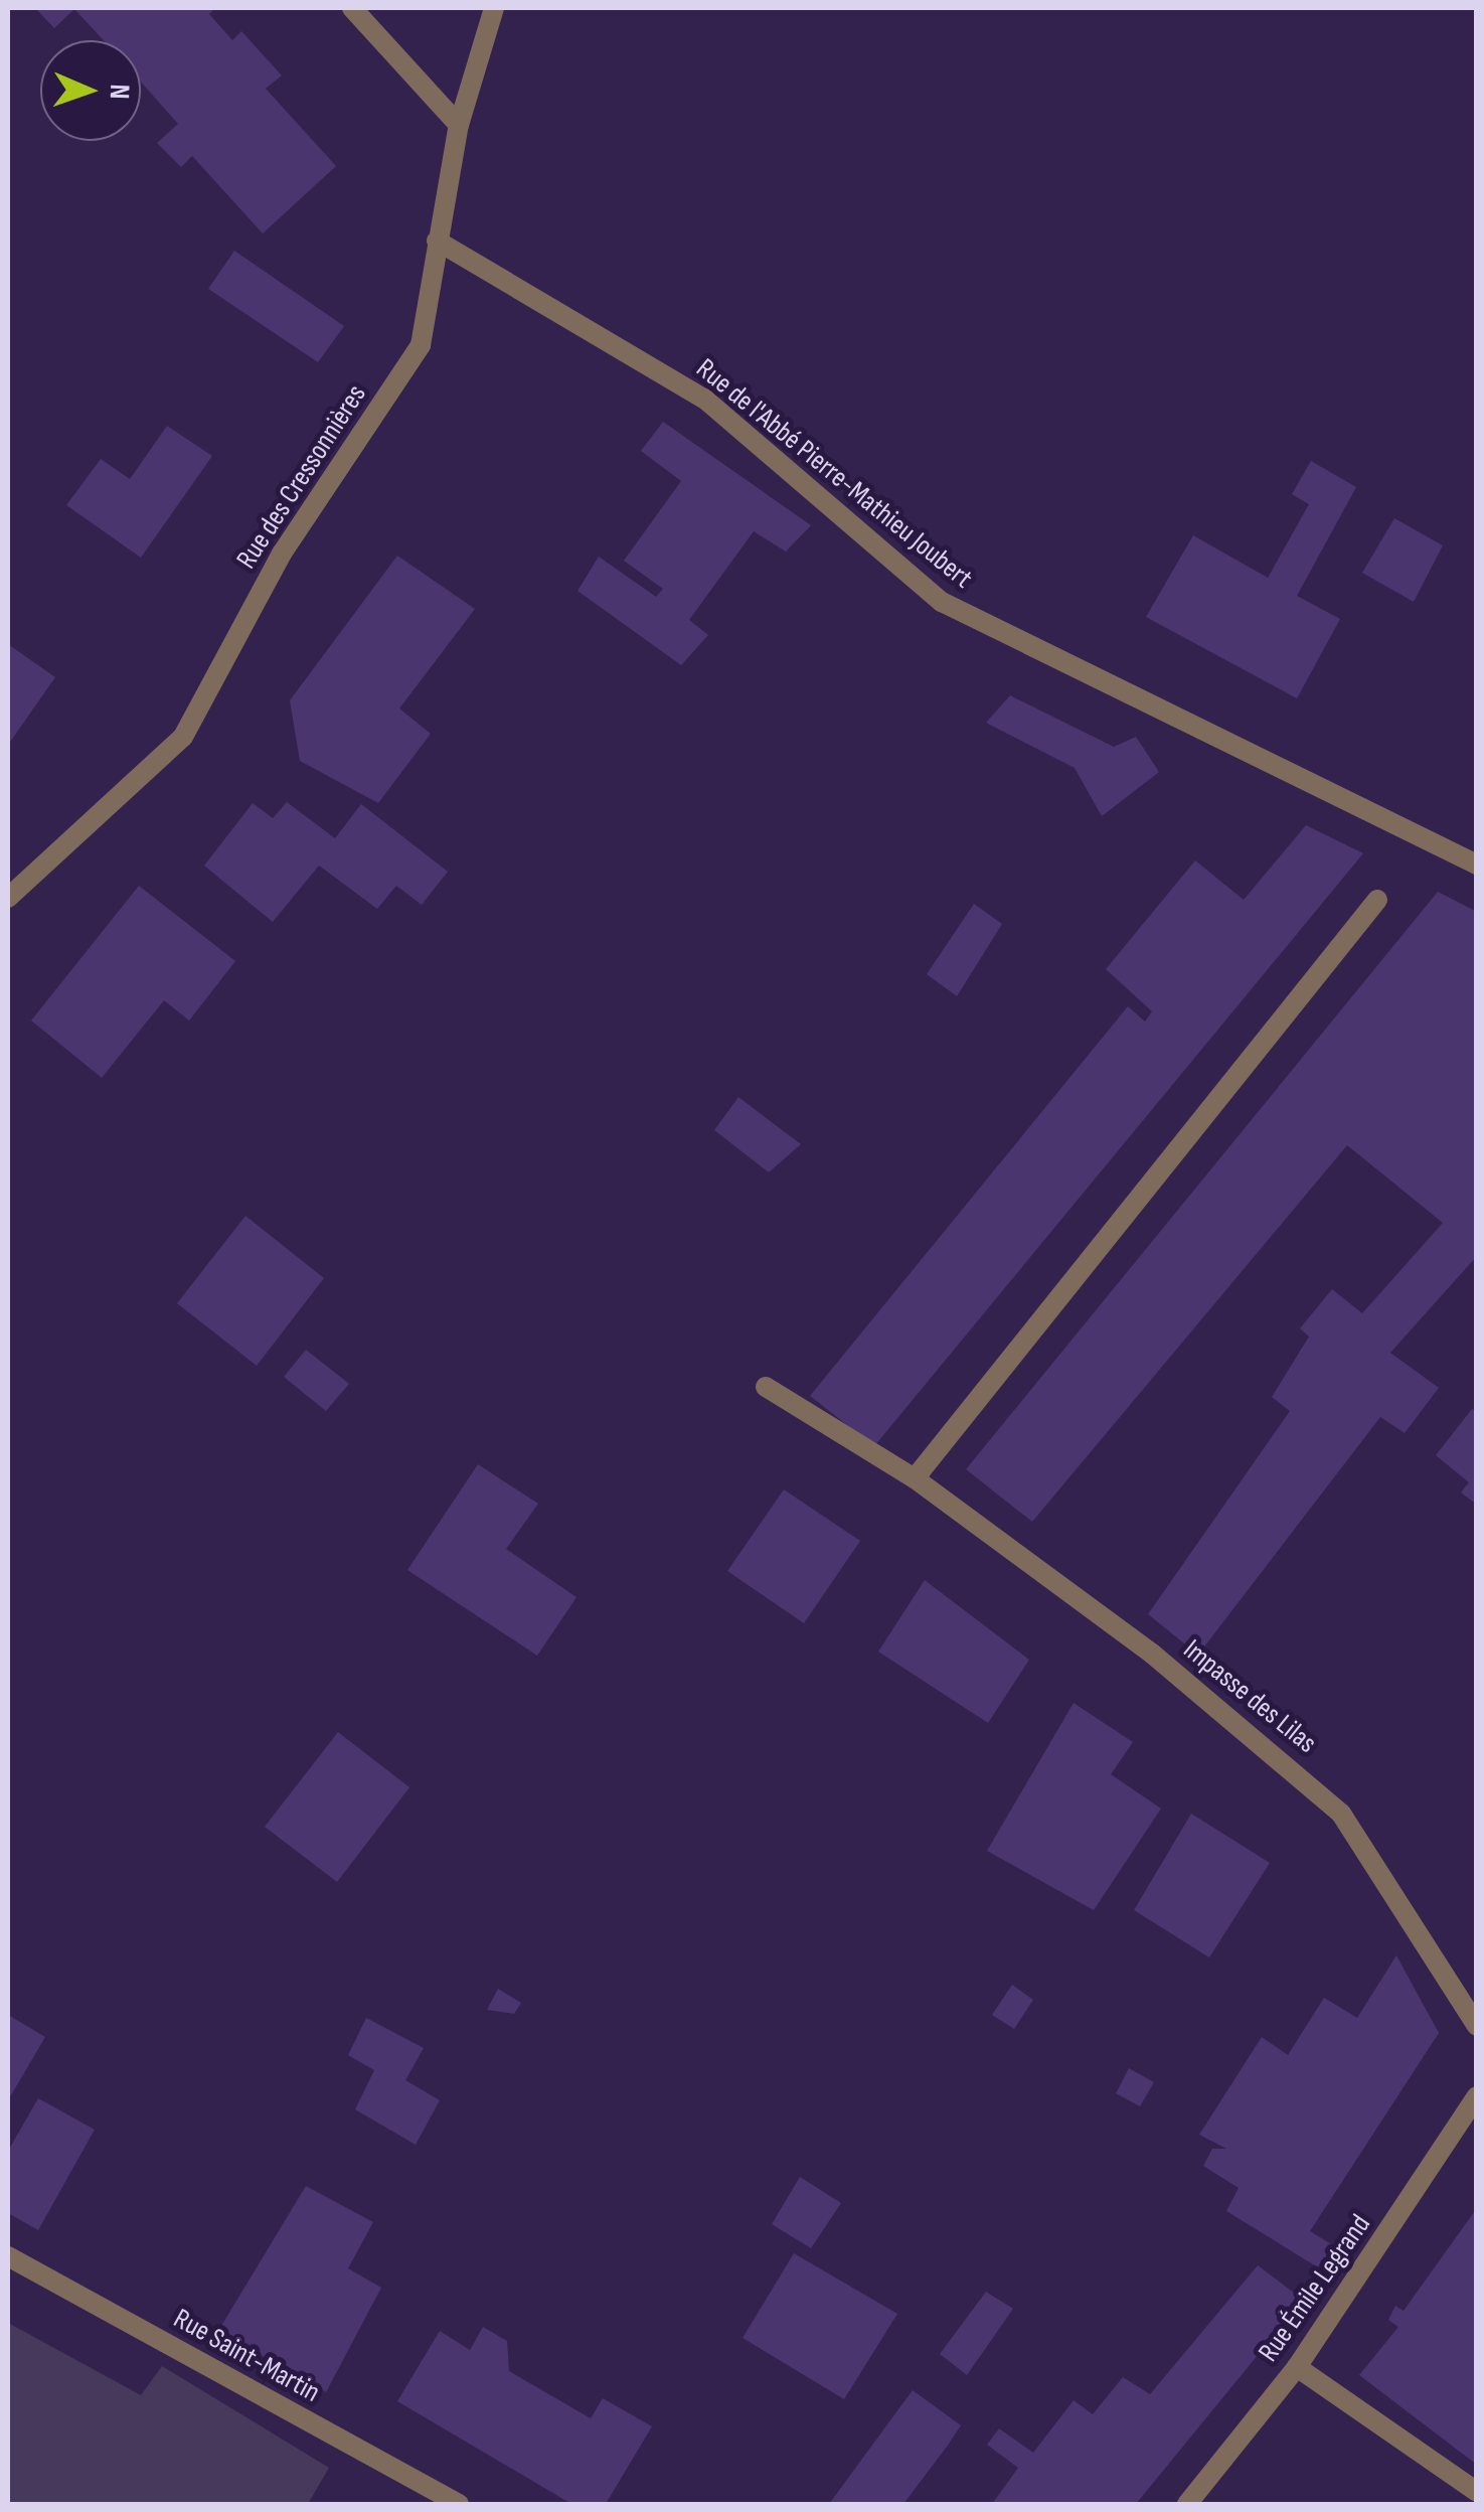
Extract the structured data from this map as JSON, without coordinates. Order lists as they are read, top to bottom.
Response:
{
  "streets": {
    "street": [
      "Rue de l'Abbé Pierre-Mathieu Joubert",
      "Rue des Cressonnières",
      "Impasse des Lilas",
      "Rue Émile Legrand",
      "Rue Saint-Martin"
    ]
  },
  "crossings": [
    ["Rue de l'Abbé Pierre-Mathieu Joubert", "Rue des Cressonnières"]
  ],
  "north": "right"
}
